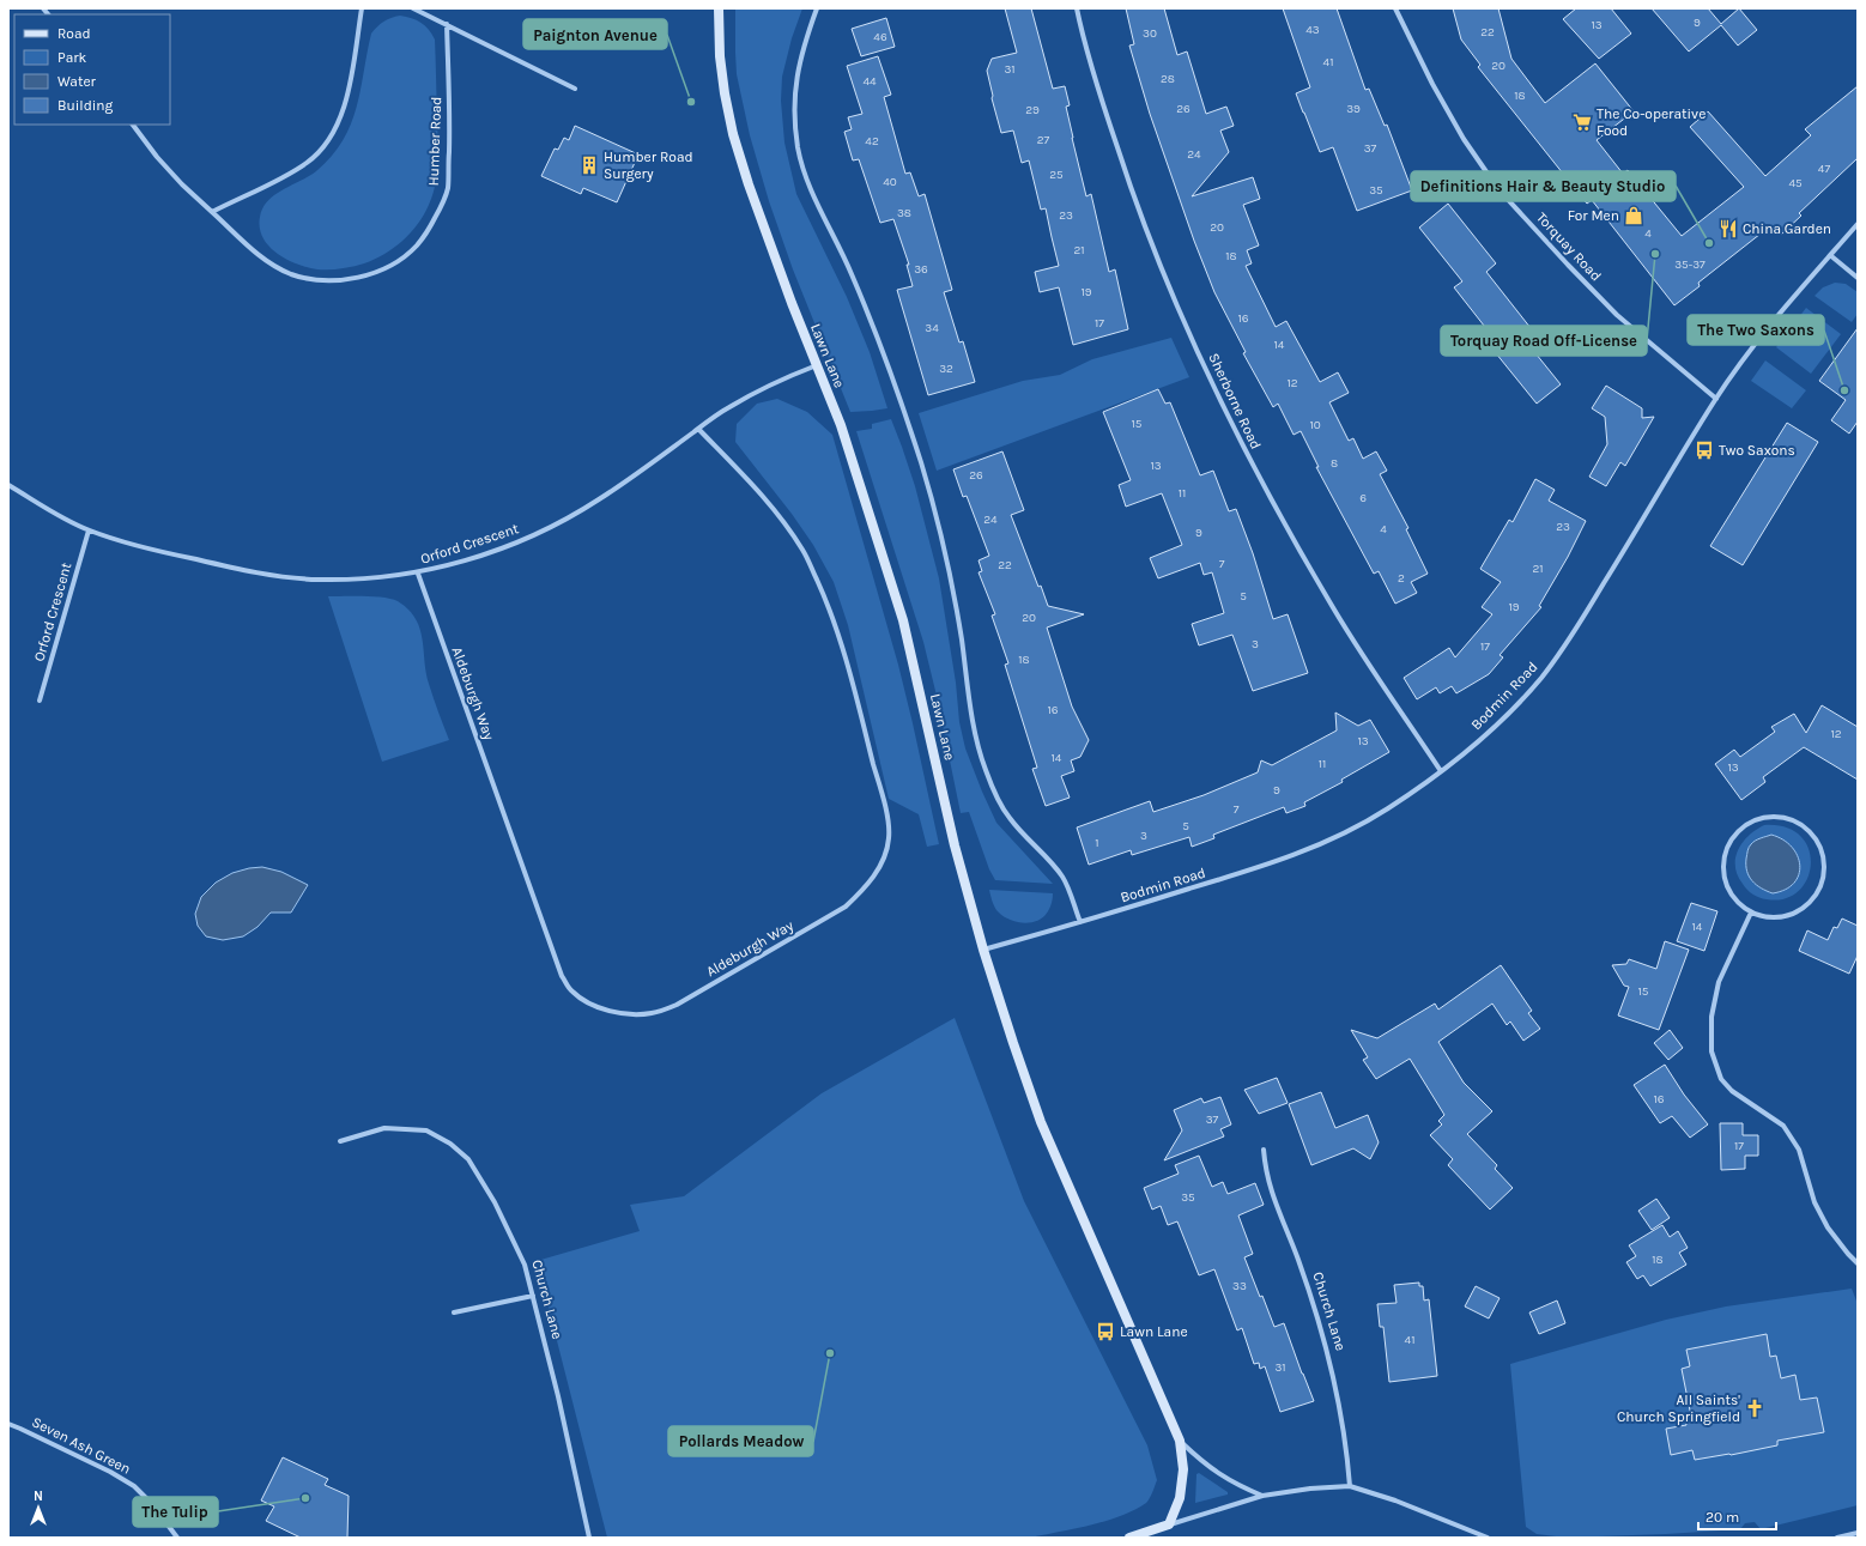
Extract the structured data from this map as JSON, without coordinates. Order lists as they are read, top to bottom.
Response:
{
  "streets": {
    "street": [
      "Humber Road",
      "Torquay Road",
      "Lawn Lane",
      "Sherborne Road",
      "Orford Crescent",
      "Aldeburgh Way",
      "Bodmin Road",
      "Church Lane",
      "Seven Ash Green"
    ]
  },
  "crossings": [
    ["Torquay Road", "Bodmin Road"],
    ["Lawn Lane", "Orford Crescent"],
    ["Lawn Lane", "Bodmin Road"],
    ["Sherborne Road", "Bodmin Road"],
    ["Orford Crescent", "Aldeburgh Way"]
  ],
  "places": {
    "other": [
      "Paignton Avenue",
      "Definitions Hair & Beauty Studio",
      "Torquay Road Off-License",
      "The Two Saxons",
      "Pollards Meadow",
      "The Tulip"
    ],
    "supermarket": ["The Co-operative Food"],
    "building": ["Humber Road Surgery"],
    "shop": ["For Men"],
    "restaurant": ["China Garden"],
    "bus stop": ["Two Saxons", "Lawn Lane"],
    "church": ["All Saints' Church Springfield"]
  },
  "house_numbers": [
    "9",
    "13",
    "43",
    "22",
    "30",
    "46",
    "41",
    "20",
    "31",
    "28",
    "44",
    "18",
    "26",
    "39",
    "29",
    "27",
    "42",
    "37",
    "24",
    "47",
    "25",
    "40",
    "45",
    "35",
    "38",
    "23",
    "20",
    "4",
    "21",
    "18",
    "35-37",
    "36",
    "19",
    "16",
    "17",
    "34",
    "14",
    "32",
    "12",
    "15",
    "10",
    "8",
    "13",
    "26",
    "11",
    "6",
    "24",
    "23",
    "4",
    "9",
    "7",
    "22",
    "21",
    "2",
    "5",
    "19",
    "20",
    "3",
    "17",
    "18",
    "16",
    "12",
    "13",
    "14",
    "11",
    "13",
    "9",
    "7",
    "5",
    "3",
    "1",
    "14",
    "15",
    "16",
    "37",
    "17",
    "35",
    "18",
    "33",
    "41",
    "31"
  ],
  "legend": [
    "Road",
    "Park",
    "Water",
    "Building"
  ],
  "scale_bar": "20 m",
  "north": "top"
}
